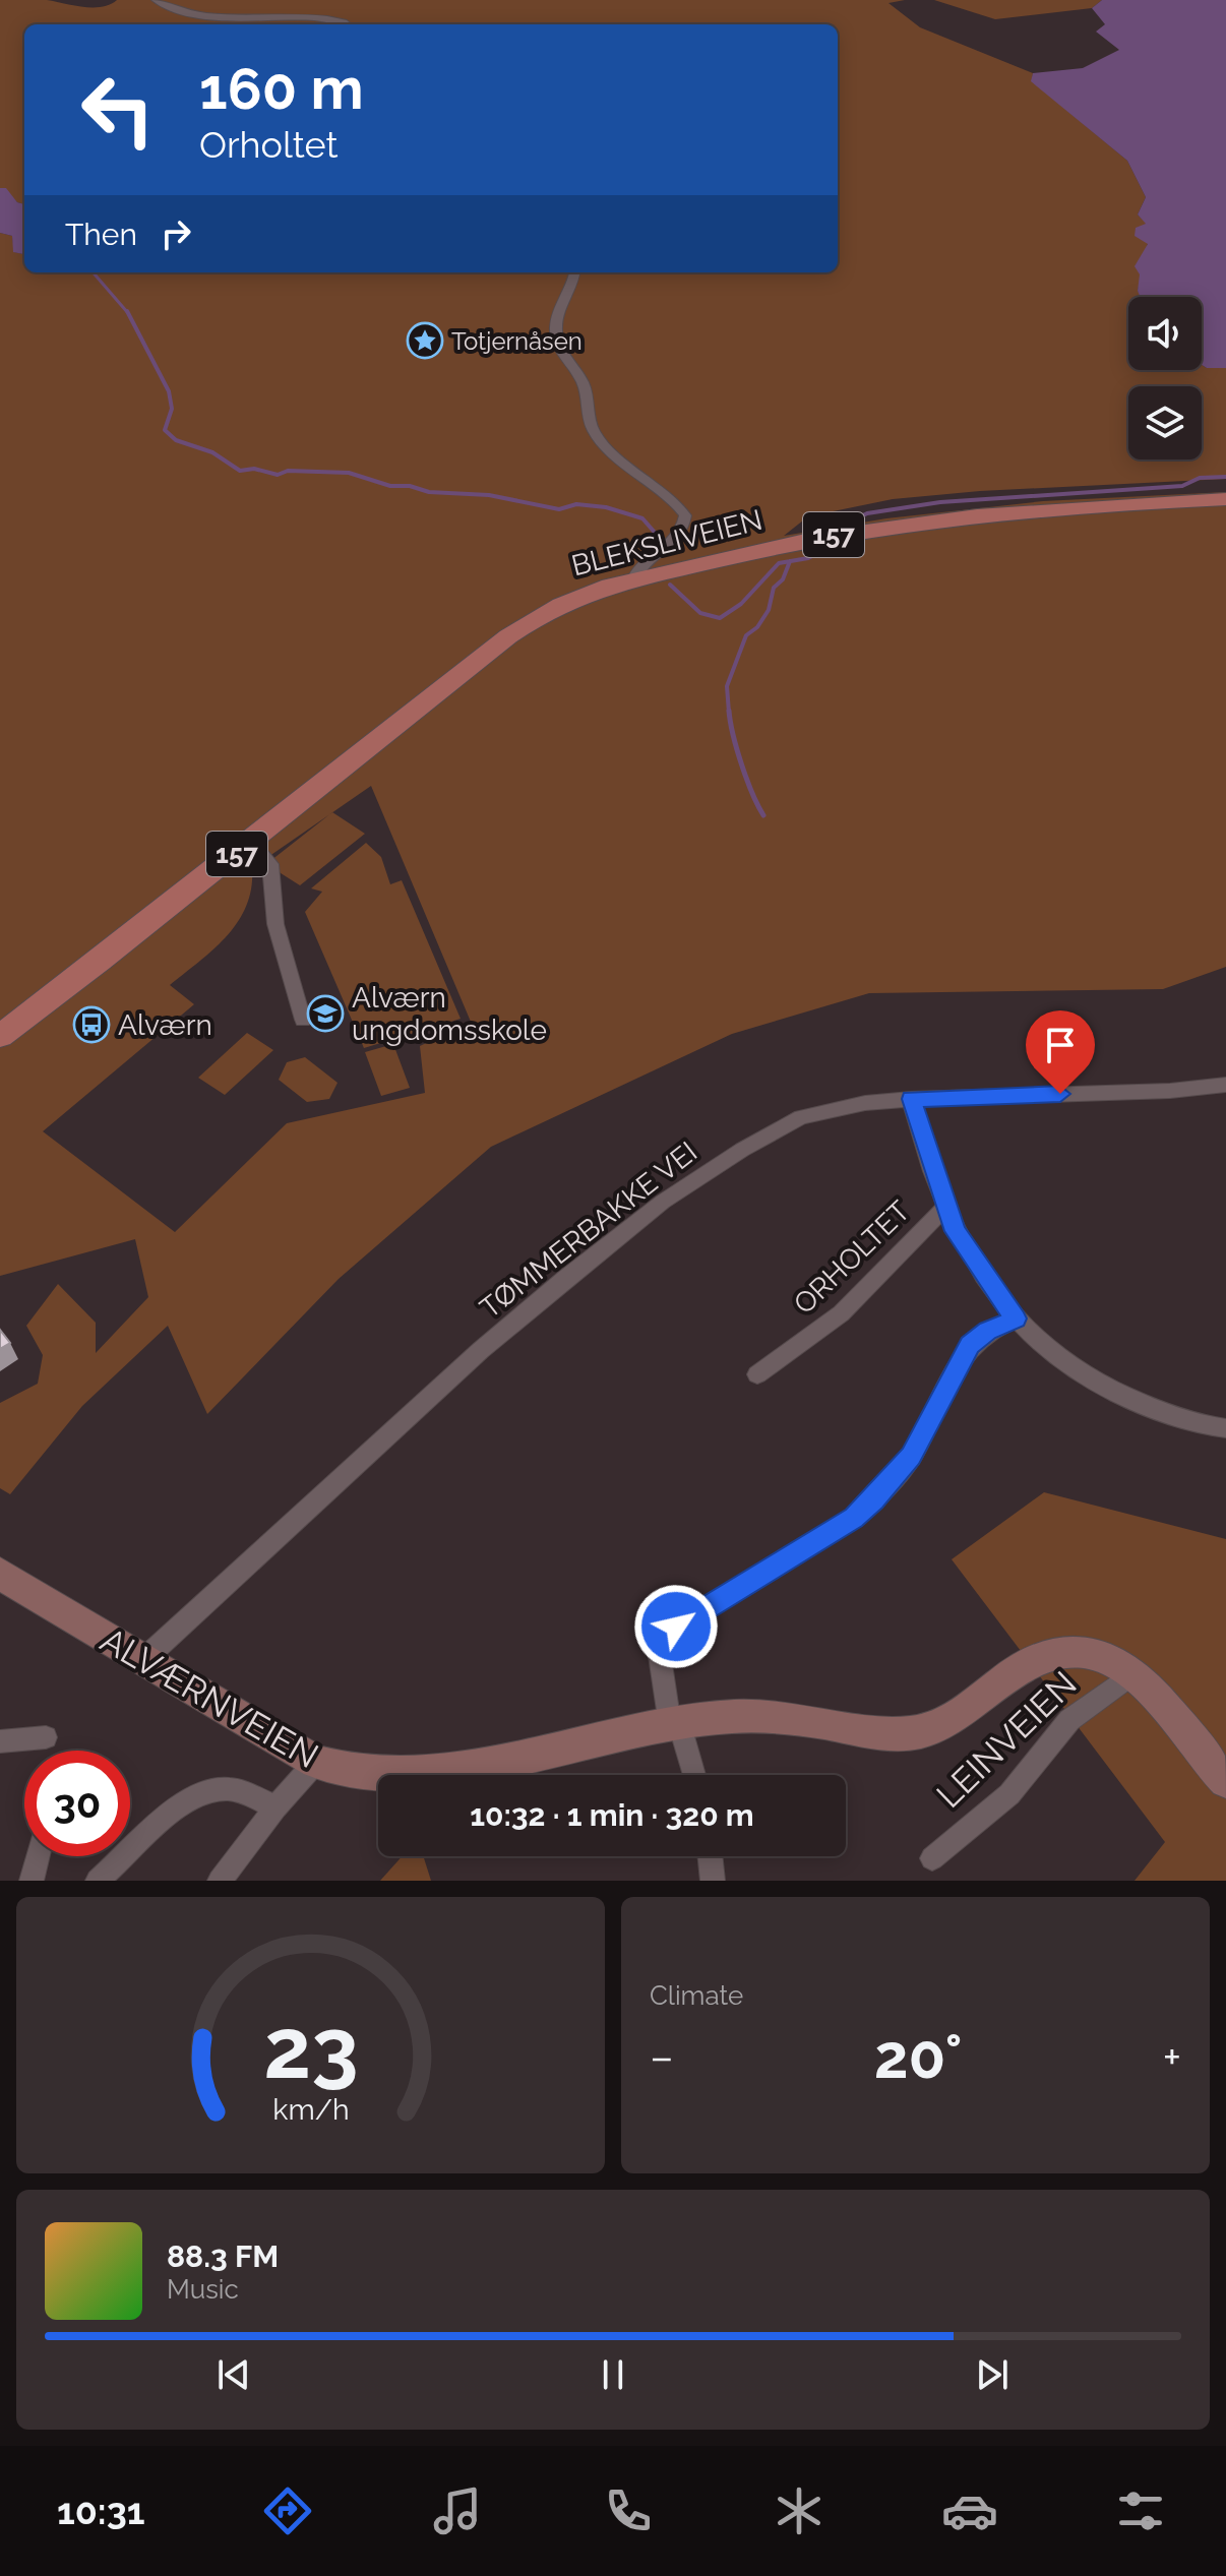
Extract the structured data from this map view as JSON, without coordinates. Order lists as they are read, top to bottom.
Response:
{
  "streets": {
    "main road": ["157", "BLEKSLIVEIEN", "ALVÆRNVEIEN"],
    "street": ["TØMMERBAKKE VEI", "ORHOLTET", "LEINVEIEN"]
  },
  "crossings": [
    ["TØMMERBAKKE VEI", "ORHOLTET"],
    ["TØMMERBAKKE VEI", "ALVÆRNVEIEN"],
    ["ALVÆRNVEIEN", "LEINVEIEN"]
  ],
  "places": {
    "place": ["Totjernåsen"],
    "school or university": ["Alværn ungdomsskole"],
    "bus stop": ["Alværn"]
  },
  "page": {
    "turn": ["160 m", "Orholtet"],
    "then": "Then",
    "limit": "30",
    "trip": "10:32 · 1 min · 320 m",
    "tile": "Climate",
    "heat": ["−", "20°", "+"],
    "song": ["88.3 FM", "Music"],
    "tabs": "10:31",
    "gauge": ["23", "km/h"]
  }
}
